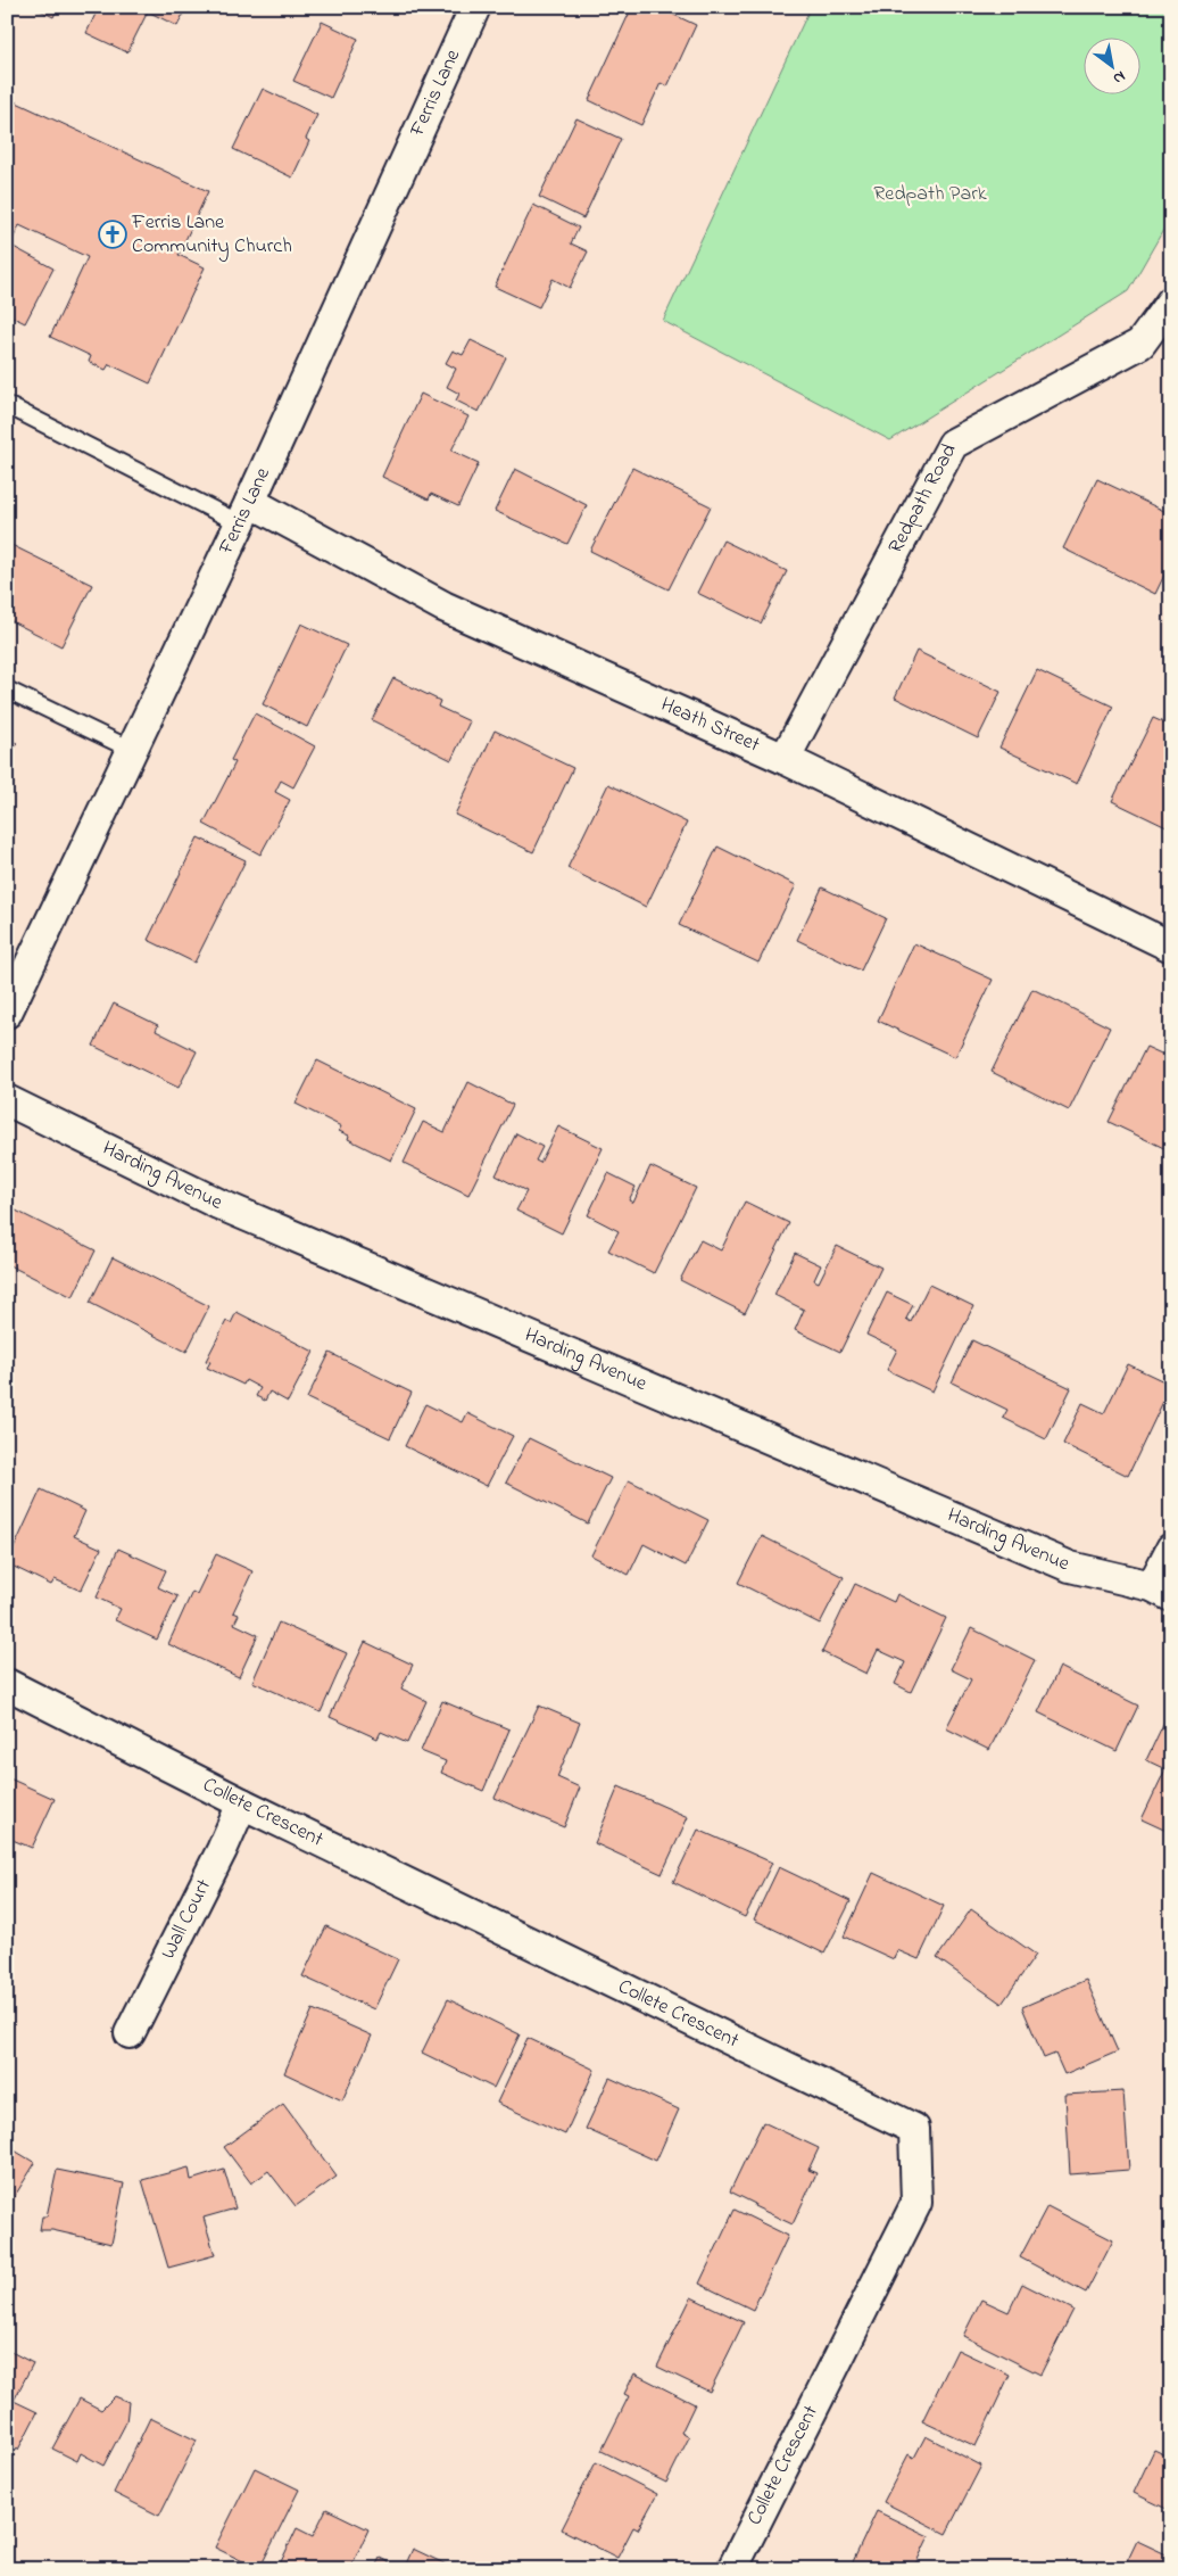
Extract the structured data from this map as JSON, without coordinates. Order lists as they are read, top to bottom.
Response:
{
  "streets": {
    "street": [
      "Ferris Lane",
      "Redpath Road",
      "Heath Street",
      "Harding Avenue",
      "Collete Crescent",
      "Wall Court"
    ]
  },
  "crossings": [
    ["Ferris Lane", "Heath Street"],
    ["Redpath Road", "Heath Street"],
    ["Collete Crescent", "Wall Court"]
  ],
  "parks": ["Redpath Park"],
  "places": {
    "church": ["Ferris Lane Community Church"]
  },
  "north": "bottom right"
}
